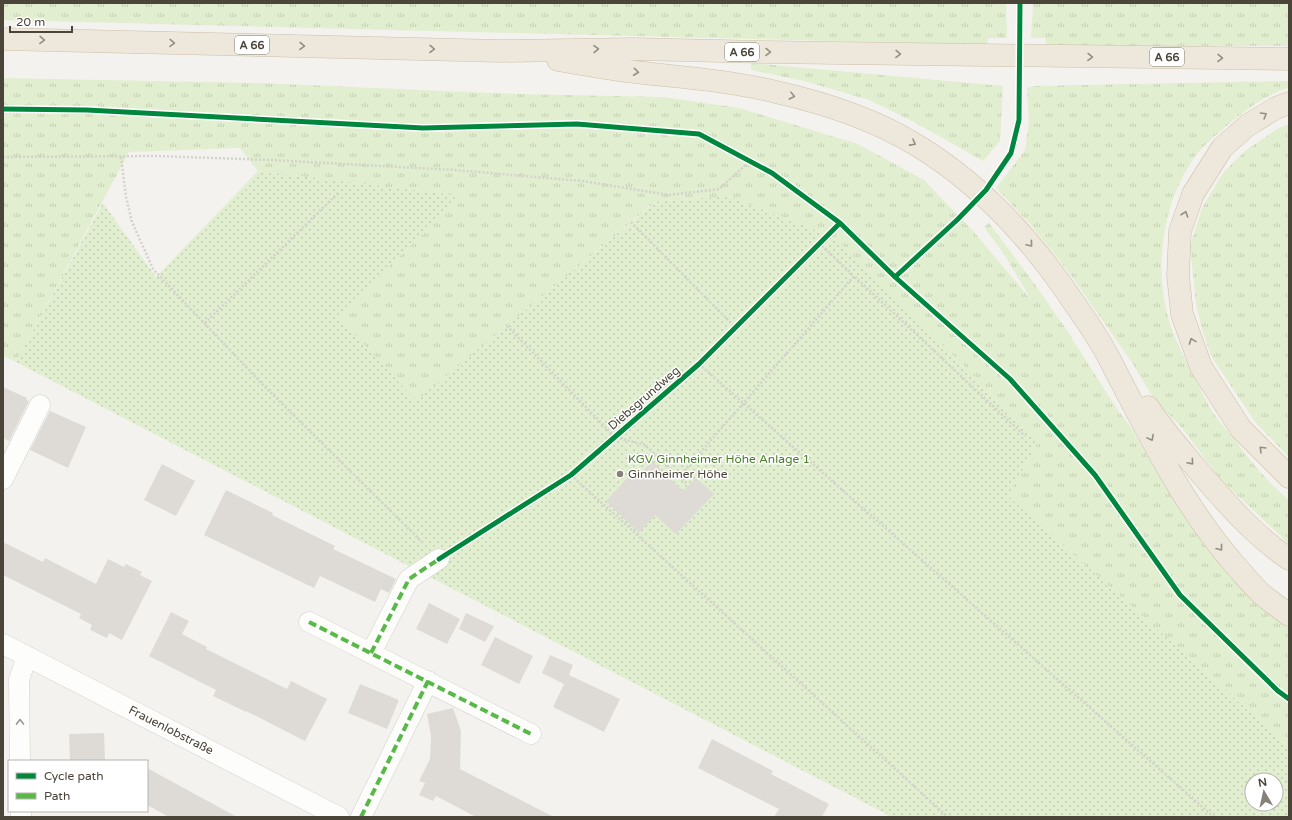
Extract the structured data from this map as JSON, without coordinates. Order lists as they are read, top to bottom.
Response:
{
  "streets": {
    "highway": ["A 66"],
    "street": ["Frauenlobstraße"],
    "cycle path": ["Diebsgrundweg"]
  },
  "parks": ["KGV Ginnheimer Höhe Anlage 1"],
  "places": ["Ginnheimer Höhe"],
  "legend": ["Cycle path", "Path"],
  "scale_bar": "20 m",
  "north": "top"
}
